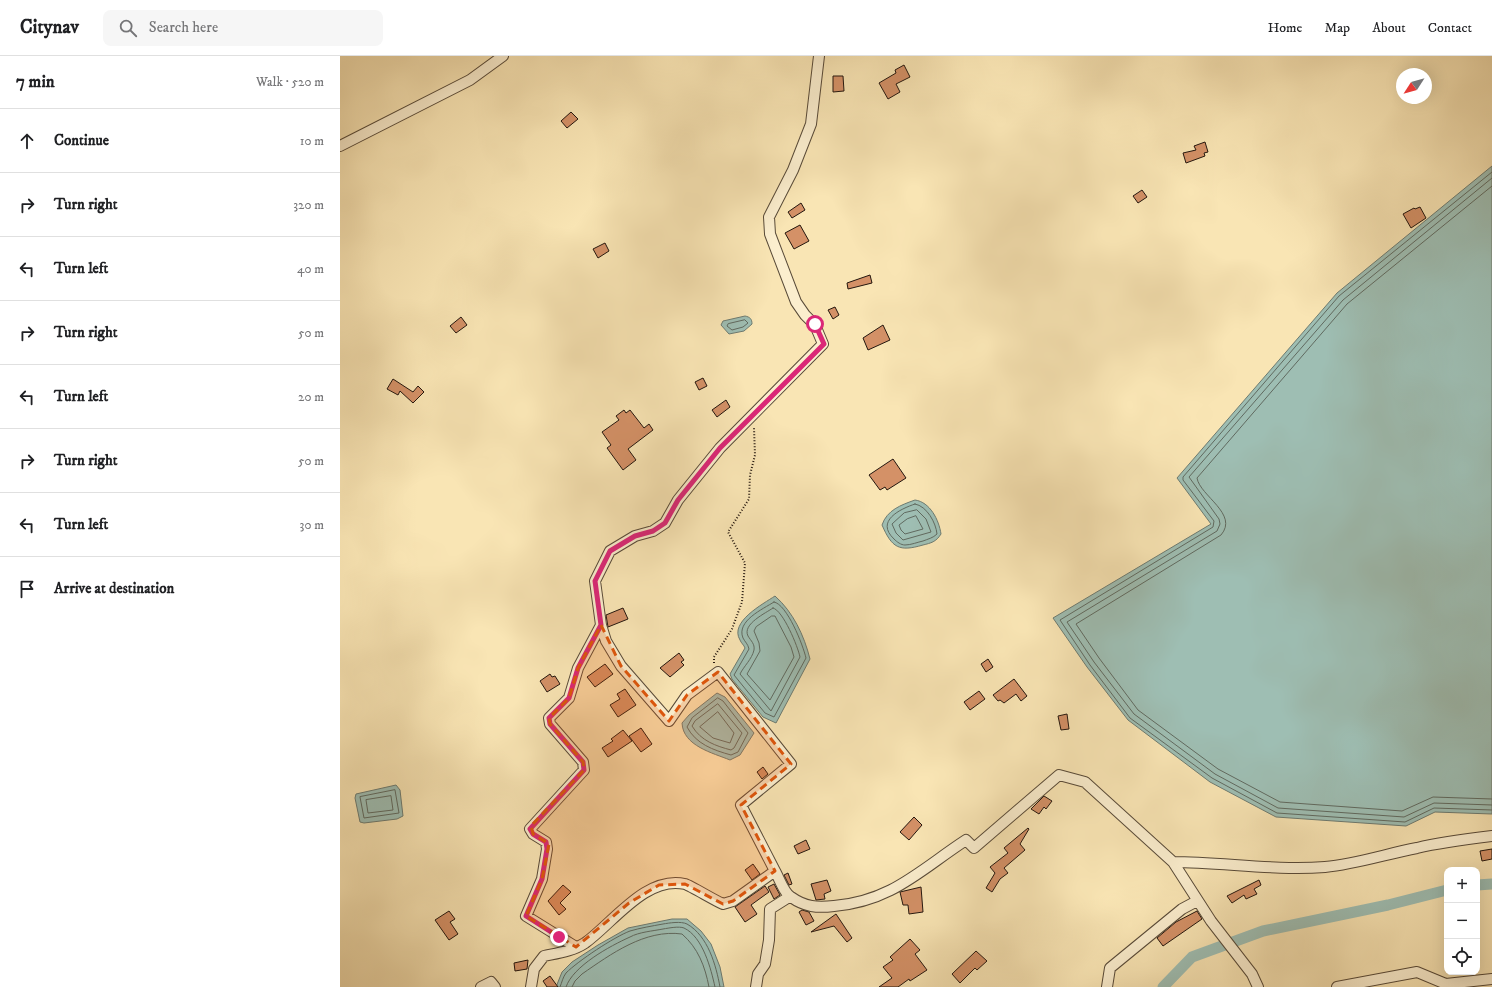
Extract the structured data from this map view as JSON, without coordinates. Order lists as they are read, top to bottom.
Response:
{
  "north": "bottom left",
  "page": {
    "header": "Citynav",
    "search": "Search here",
    "nav": [
      "Home",
      "Map",
      "About",
      "Contact"
    ],
    "heading": ["7 min", "Walk · 520 m"],
    "list": [
      ["Continue", "10 m"],
      ["Turn right", "320 m"],
      ["Turn left", "40 m"],
      ["Turn right", "50 m"],
      ["Turn left", "20 m"],
      ["Turn right", "50 m"],
      ["Turn left", "30 m"],
      "Arrive at destination"
    ],
    "map_buttons": ["+", "−"]
  }
}
